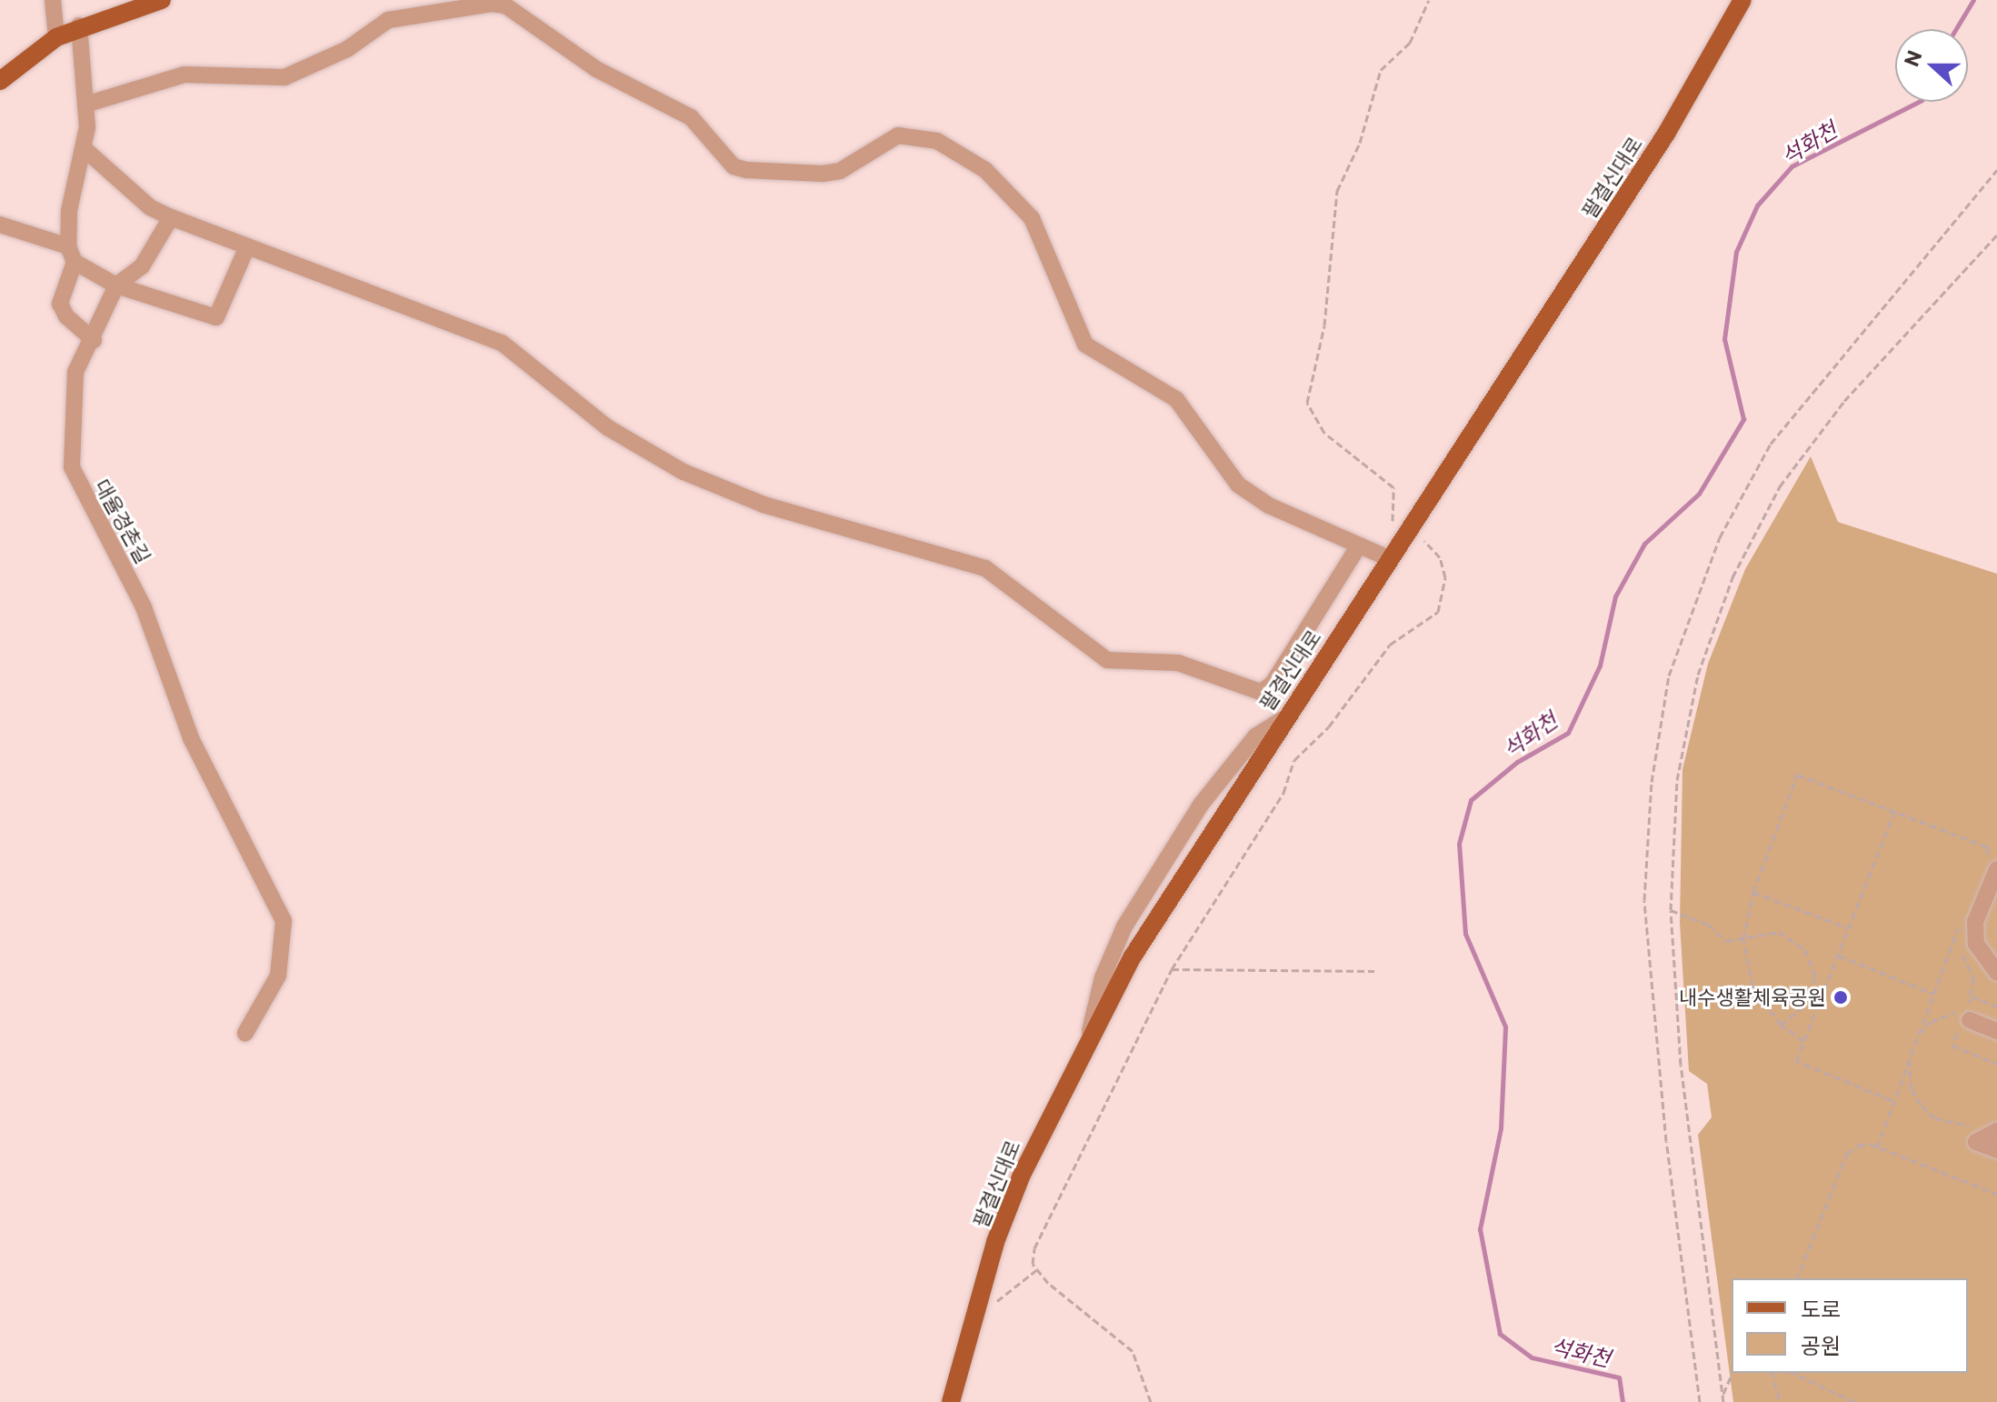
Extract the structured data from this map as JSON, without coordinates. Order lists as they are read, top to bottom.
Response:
{
  "streets": {
    "main road": ["팔결신대로"],
    "street": ["대율경촌길"]
  },
  "water": ["석화천"],
  "places": ["내수생활체육공원"],
  "legend": ["도로", "공원"],
  "north": "left"
}
